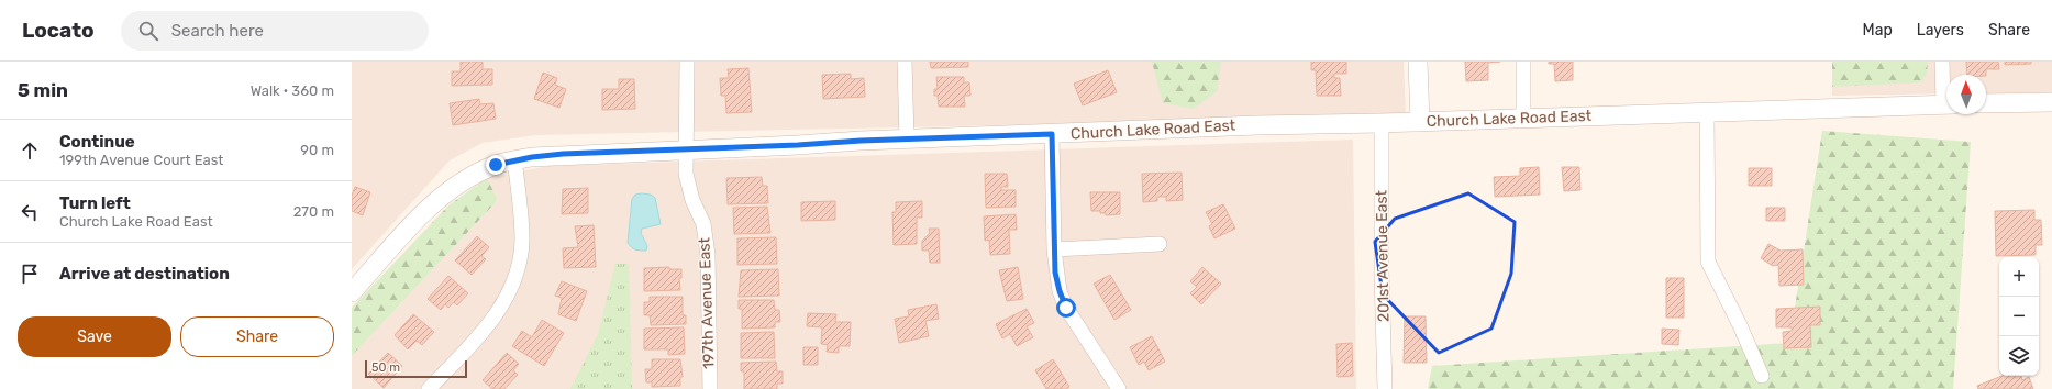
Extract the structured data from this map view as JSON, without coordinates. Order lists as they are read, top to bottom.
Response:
{
  "streets": {
    "street": ["Church Lake Road East", "201st Avenue East", "197th Avenue East"]
  },
  "crossings": [
    ["Church Lake Road East", "201st Avenue East"],
    ["Church Lake Road East", "197th Avenue East"]
  ],
  "scale_bar": "50 m",
  "north": "top",
  "page": {
    "header": "Locato",
    "search": "Search here",
    "nav": ["Map", "Layers", "Share"],
    "heading": ["5 min", "Walk · 360 m"],
    "list": [
      ["Continue", "199th Avenue Court East", "90 m"],
      ["Turn left", "Church Lake Road East", "270 m"],
      "Arrive at destination"
    ],
    "map_buttons": ["+", "−"],
    "buttons": ["Save", "Share"],
    "scale": "50 m"
  }
}
